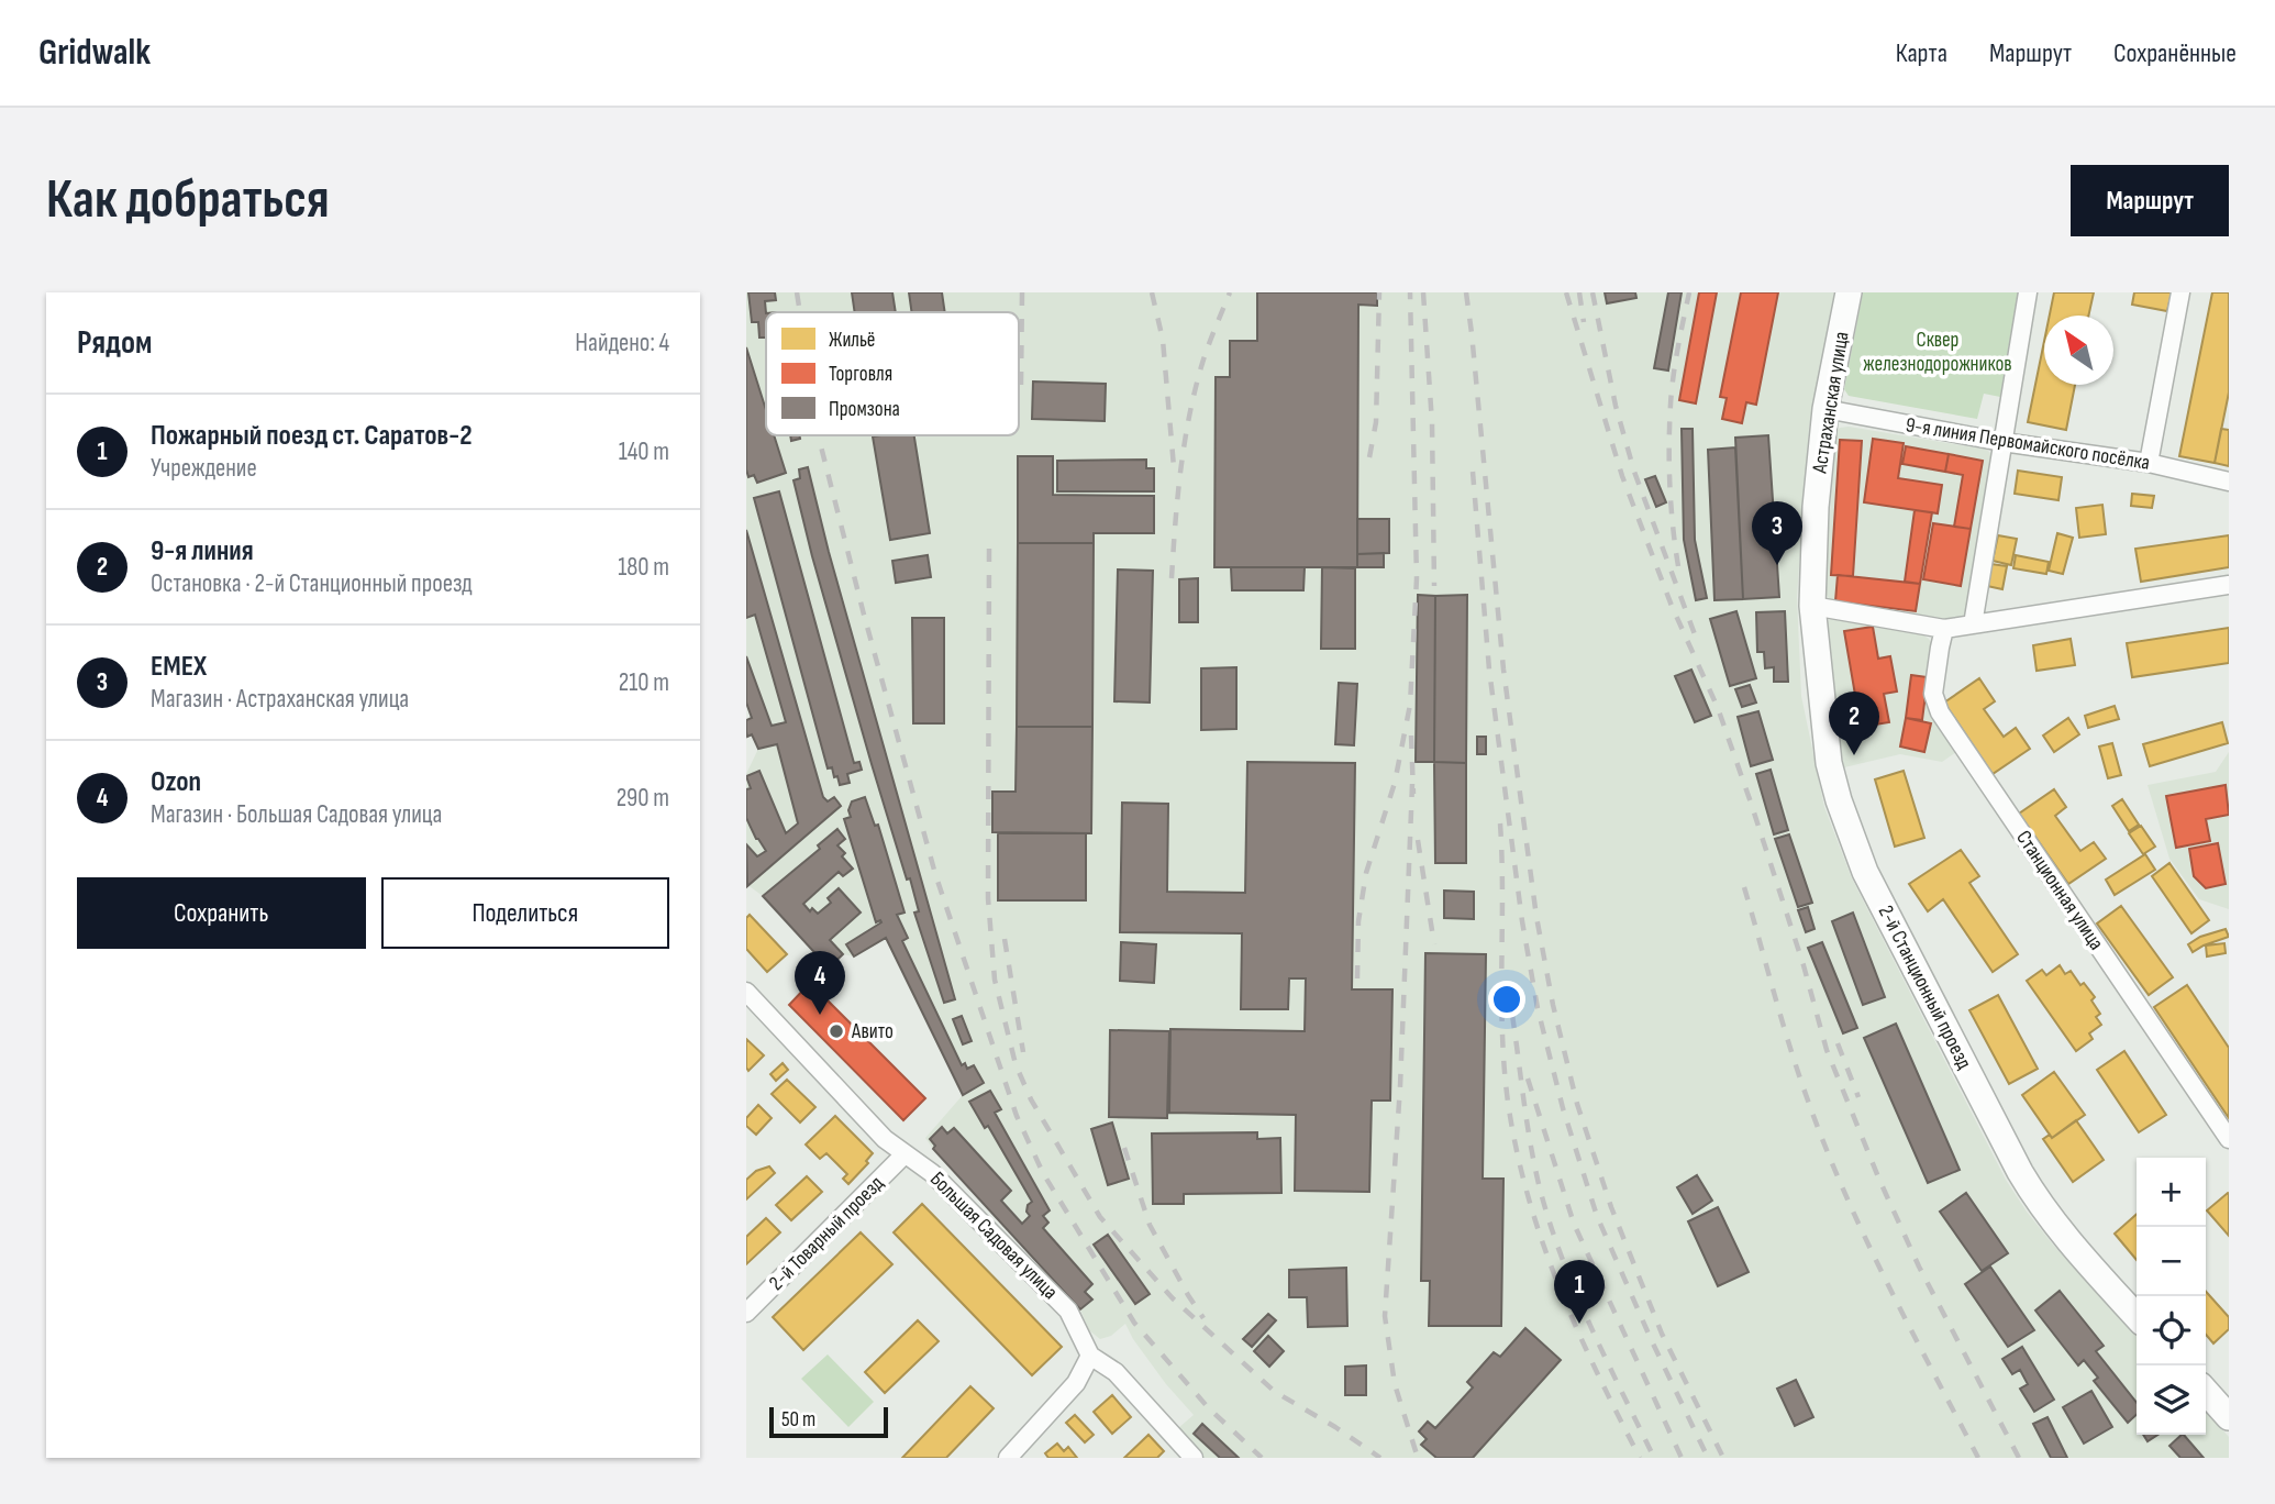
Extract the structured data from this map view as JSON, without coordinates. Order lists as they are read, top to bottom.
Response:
{
  "streets": {
    "main road": ["Астраханская улица", "2-й Станционный проезд"],
    "street": [
      "9-я линия Первомайского посёлка",
      "Станционная улица",
      "2-й Товарный проезд",
      "Большая Садовая улица"
    ]
  },
  "crossings": [
    ["Астраханская улица", "9-я линия Первомайского посёлка"],
    ["Астраханская улица", "2-й Станционный проезд"],
    ["2-й Товарный проезд", "Большая Садовая улица"]
  ],
  "parks": ["Сквер железнодорожников"],
  "places": ["Авито"],
  "legend": ["Жильё", "Торговля", "Промзона"],
  "scale_bar": "50 m",
  "north": "top left",
  "page": {
    "header": "Gridwalk",
    "nav": ["Карта", "Маршрут", "Сохранённые"],
    "buttons": [
      "Маршрут",
      ["Сохранить", "Поделиться"]
    ],
    "title": "Как добраться",
    "heading": ["Рядом", "Найдено: 4"],
    "list": [
      {
        "mark": "1",
        "name": "Пожарный поезд ст. Саратов-2",
        "note": "Учреждение",
        "value": "140 m"
      },
      {
        "mark": "2",
        "name": "9-я линия",
        "note": "Остановка · 2-й Станционный проезд",
        "value": "180 m"
      },
      {
        "mark": "3",
        "name": "EMEX",
        "note": "Магазин · Астраханская улица",
        "value": "210 m"
      },
      {
        "mark": "4",
        "name": "Ozon",
        "note": "Магазин · Большая Садовая улица",
        "value": "290 m"
      }
    ],
    "pins": [
      "3",
      "2",
      "4",
      "1"
    ],
    "map_buttons": ["+", "−"],
    "scale": "50 m"
  }
}
